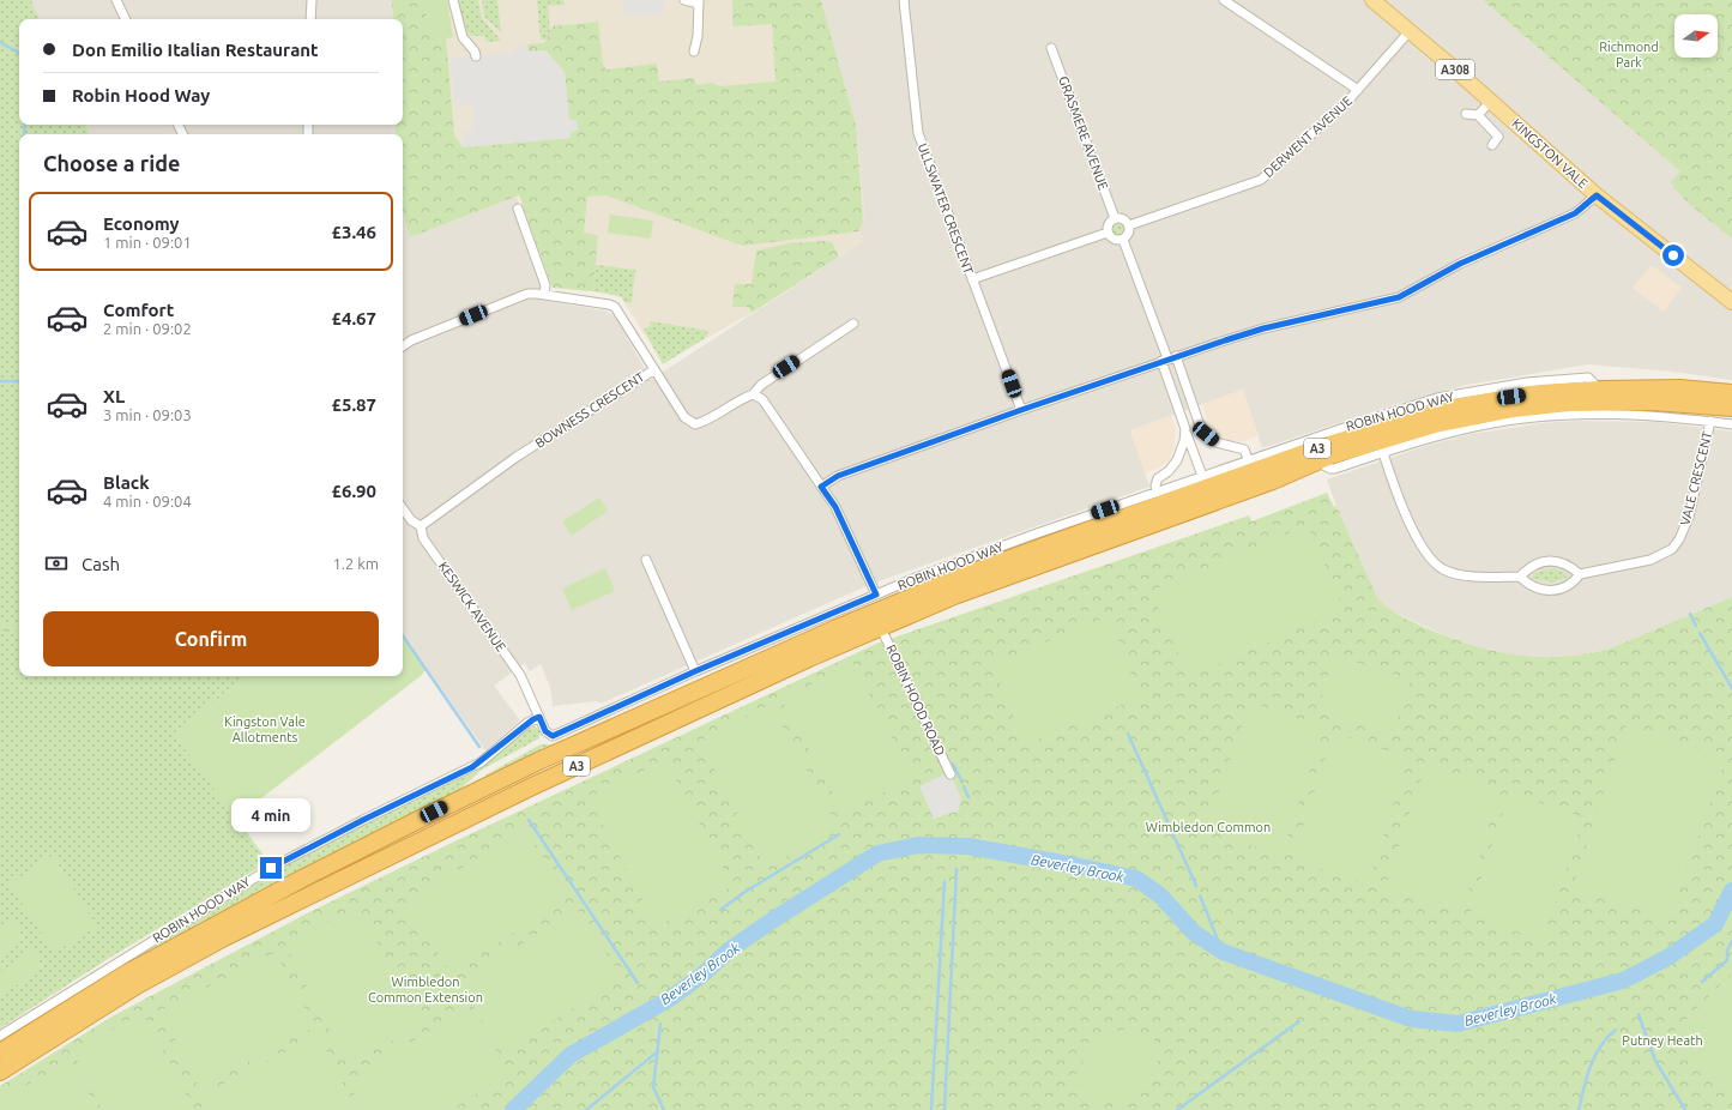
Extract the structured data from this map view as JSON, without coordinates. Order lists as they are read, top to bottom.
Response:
{
  "streets": {
    "highway": ["ROBIN HOOD WAY", "A3"],
    "main road": ["A308", "KINGSTON VALE"],
    "street": [
      "GRASMERE AVENUE",
      "DERWENT AVENUE",
      "ULLSWATER CRESCENT",
      "BOWNESS CRESCENT",
      "VALE CRESCENT",
      "KESWICK AVENUE",
      "ROBIN HOOD ROAD"
    ]
  },
  "crossings": [
    ["GRASMERE AVENUE", "DERWENT AVENUE"],
    ["DERWENT AVENUE", "KINGSTON VALE"],
    ["BOWNESS CRESCENT", "KESWICK AVENUE"],
    ["ROBIN HOOD WAY", "VALE CRESCENT"],
    ["ROBIN HOOD WAY", "KESWICK AVENUE"],
    ["ROBIN HOOD WAY", "ROBIN HOOD ROAD"]
  ],
  "water": ["Beverley Brook"],
  "parks": [
    "Richmond Park",
    "Kingston Vale Allotments",
    "Wimbledon Common",
    "Wimbledon Common Extension",
    "Putney Heath"
  ],
  "north": "right",
  "page": {
    "banner": ["Don Emilio Italian Restaurant", "Robin Hood Way"],
    "heading": "Choose a ride",
    "list": [
      {
        "name": "Economy",
        "note": "1 min · 09:01",
        "value": "£3.46"
      },
      {
        "name": "Comfort",
        "note": "2 min · 09:02",
        "value": "£4.67"
      },
      {
        "name": "XL",
        "note": "3 min · 09:03",
        "value": "£5.87"
      },
      {
        "name": "Black",
        "note": "4 min · 09:04",
        "value": "£6.90"
      }
    ],
    "pay": ["Cash", "1.2 km"],
    "buttons": "Confirm",
    "bubble": "4 min"
  }
}
